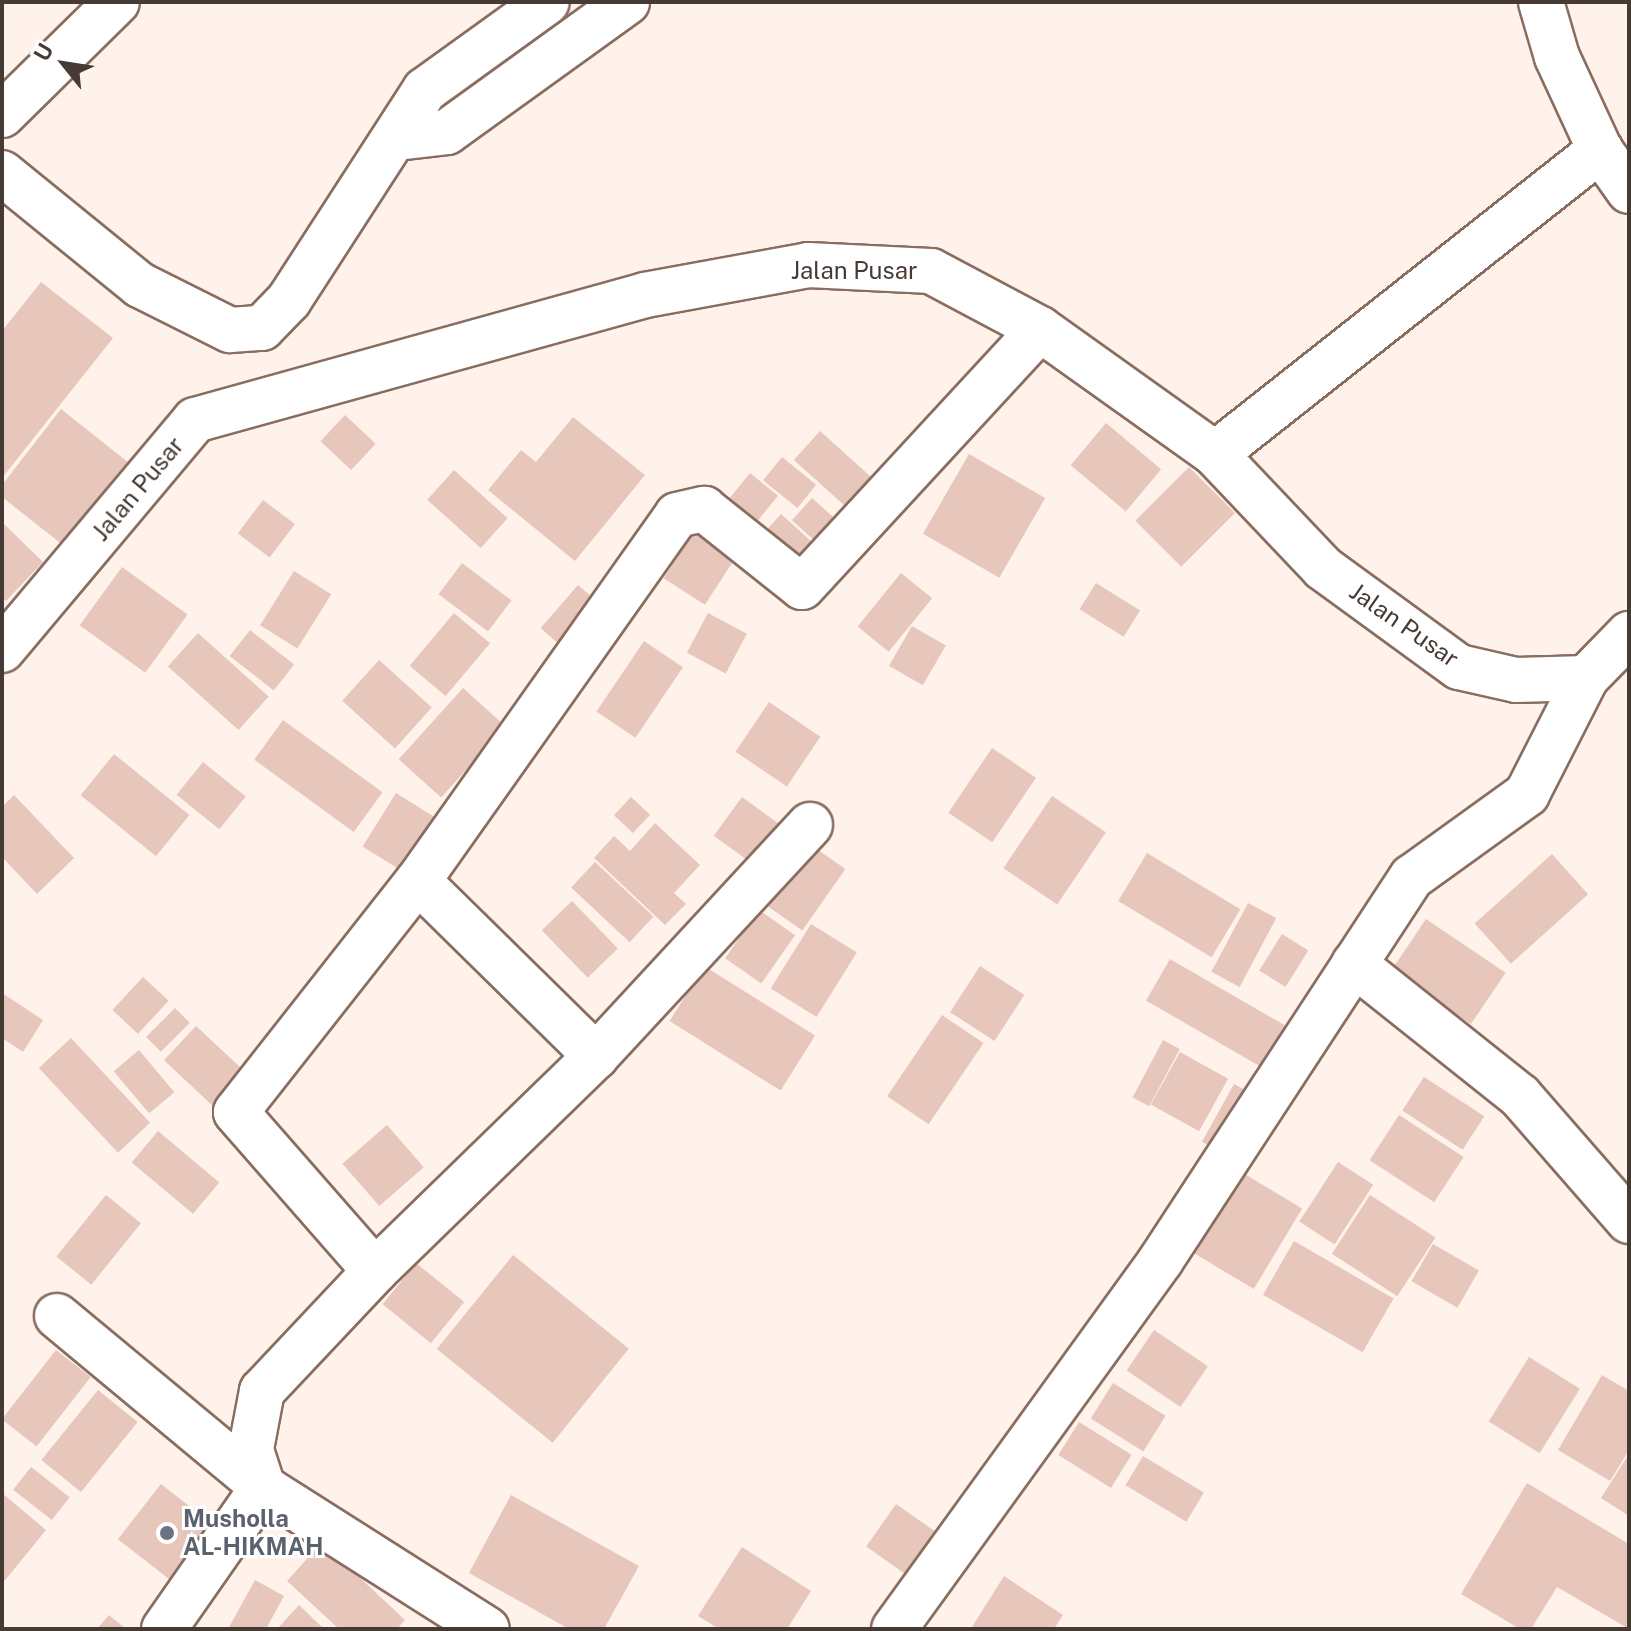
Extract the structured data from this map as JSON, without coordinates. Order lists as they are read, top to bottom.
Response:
{
  "streets": {
    "street": ["Jalan Pusar"]
  },
  "places": ["Musholla AL-HIKMAH"],
  "north": "top left"
}
